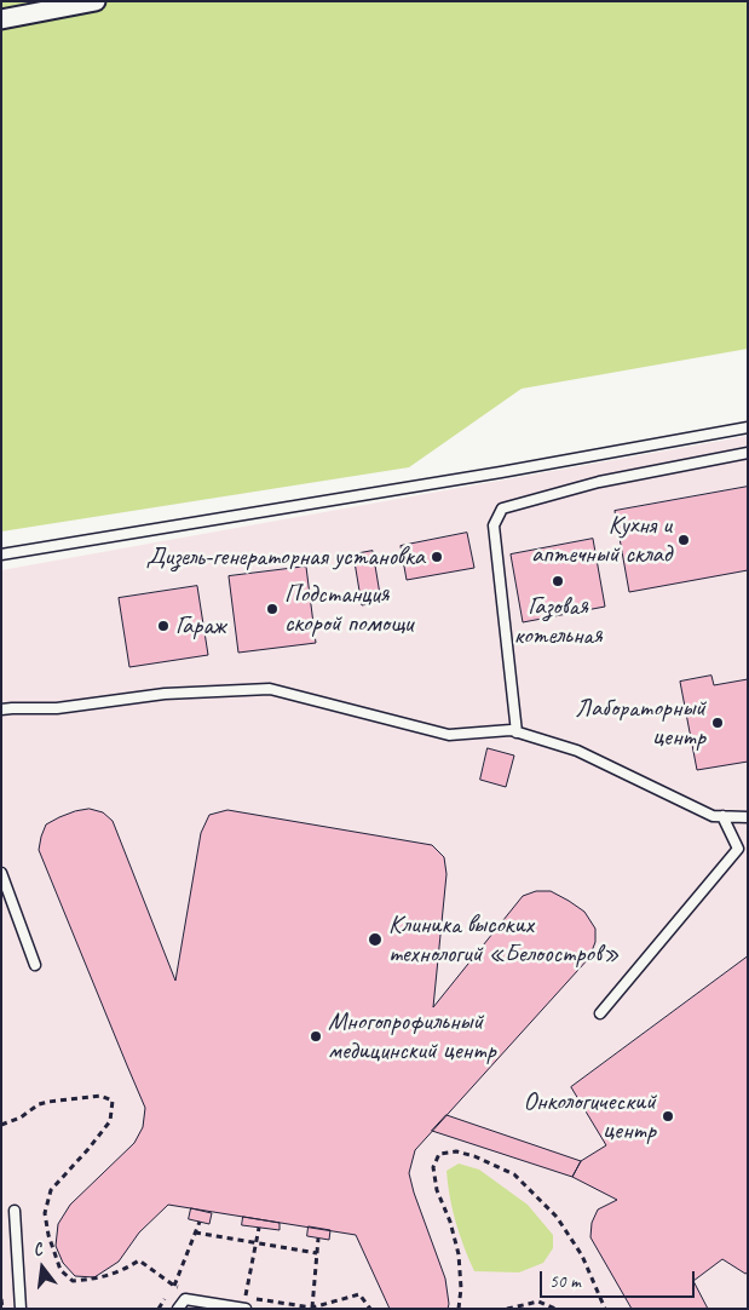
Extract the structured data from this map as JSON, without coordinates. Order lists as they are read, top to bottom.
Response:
{
  "places": [
    "Кухня и аптечный склад",
    "Дизель-генераторная установка",
    "Газовая котельная",
    "Подстанция скорой помощи",
    "Гараж",
    "Лабораторный центр",
    "Клиника высоких технологий «Белоостров»",
    "Многопрофильный медицинский центр",
    "Онкологический центр"
  ],
  "scale_bar": "50 m",
  "north": "top"
}
